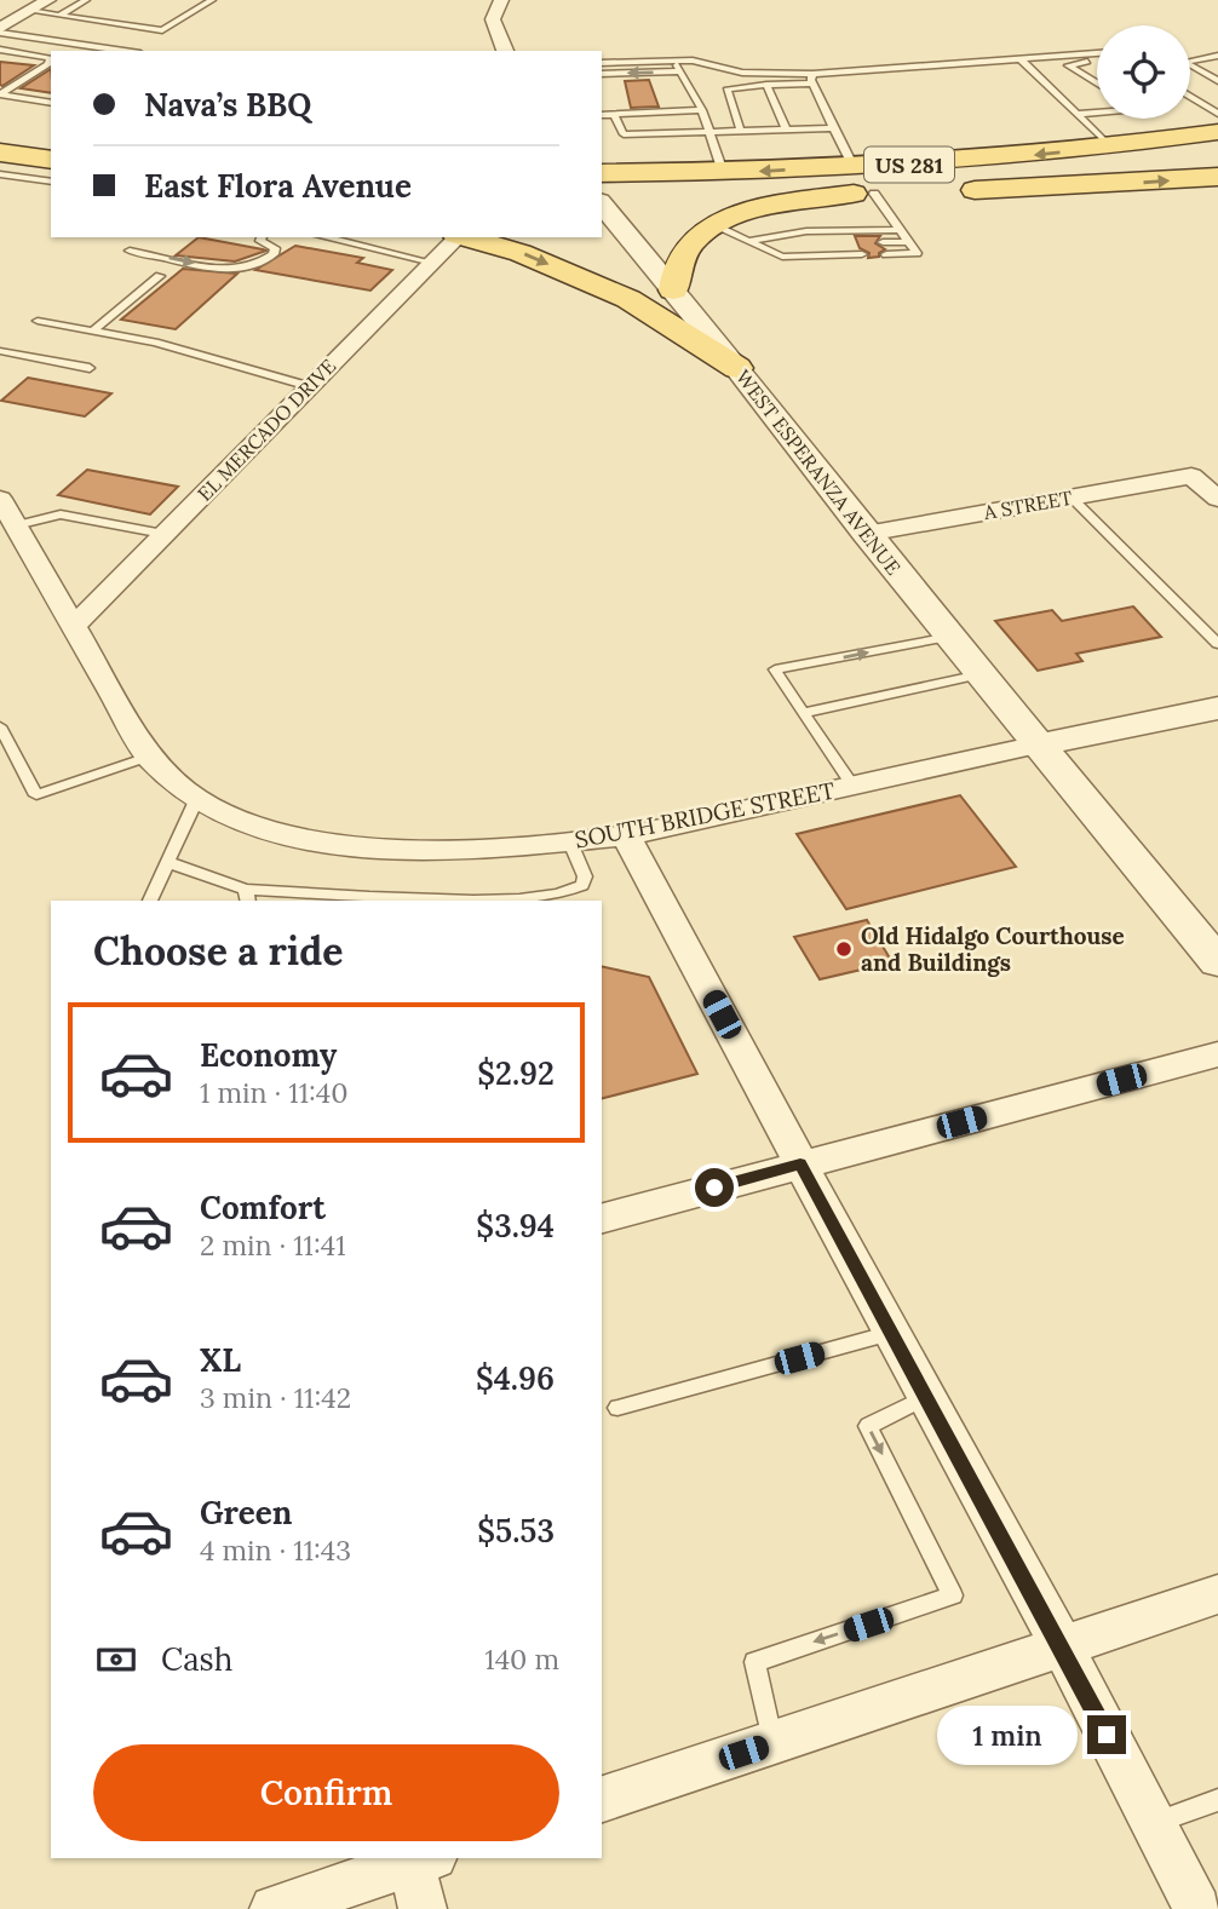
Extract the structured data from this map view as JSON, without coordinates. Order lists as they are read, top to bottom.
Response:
{
  "streets": {
    "main road": ["US 281"],
    "street": [
      "EL MERCADO DRIVE",
      "WEST ESPERANZA AVENUE",
      "A STREET",
      "SOUTH BRIDGE STREET"
    ]
  },
  "crossings": [
    ["EL MERCADO DRIVE", "SOUTH BRIDGE STREET"],
    ["WEST ESPERANZA AVENUE", "A STREET"],
    ["WEST ESPERANZA AVENUE", "SOUTH BRIDGE STREET"]
  ],
  "places": ["Old Hidalgo Courthouse and Buildings"],
  "page": {
    "banner": ["Nava’s BBQ", "East Flora Avenue"],
    "heading": "Choose a ride",
    "list": [
      {
        "name": "Economy",
        "note": "1 min · 11:40",
        "value": "$2.92"
      },
      {
        "name": "Comfort",
        "note": "2 min · 11:41",
        "value": "$3.94"
      },
      {
        "name": "XL",
        "note": "3 min · 11:42",
        "value": "$4.96"
      },
      {
        "name": "Green",
        "note": "4 min · 11:43",
        "value": "$5.53"
      }
    ],
    "pay": ["Cash", "140 m"],
    "bubble": "1 min",
    "buttons": "Confirm"
  }
}
